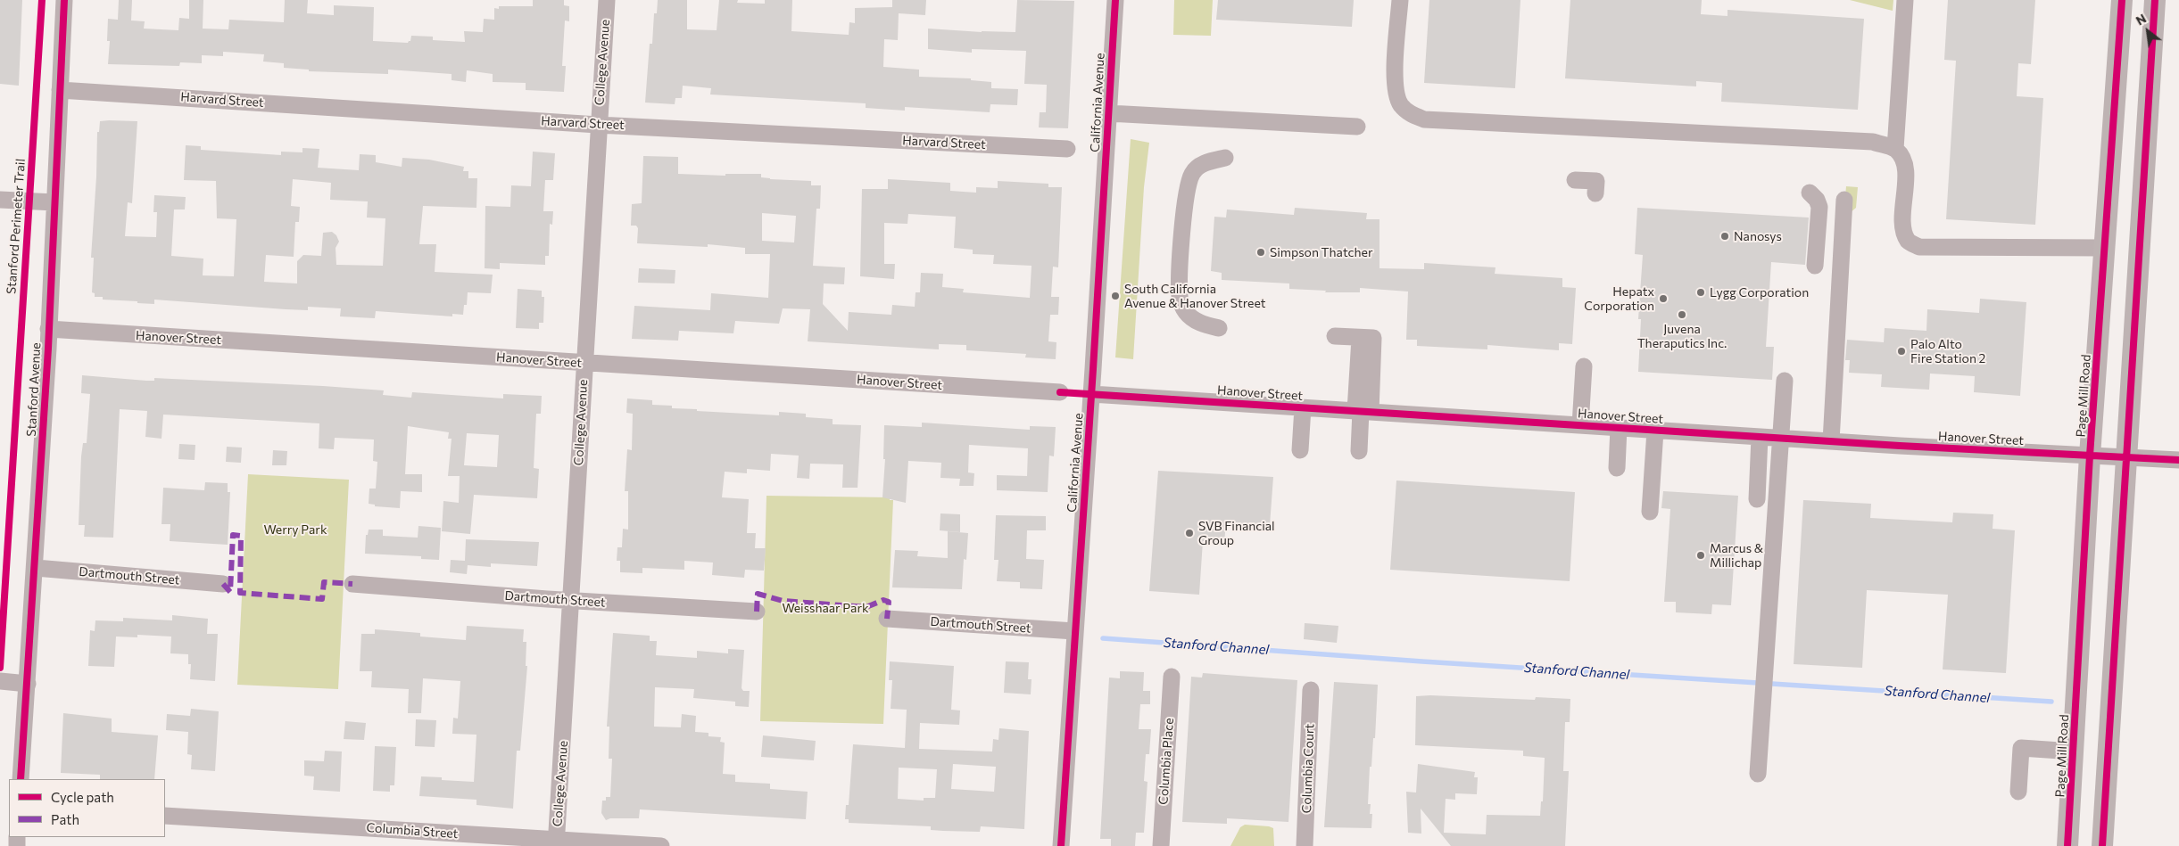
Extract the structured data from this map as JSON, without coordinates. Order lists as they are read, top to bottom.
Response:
{
  "streets": {
    "main road": ["Page Mill Road"],
    "street": [
      "College Avenue",
      "Harvard Street",
      "California Avenue",
      "Hanover Street",
      "Stanford Avenue",
      "Dartmouth Street",
      "Columbia Place",
      "Columbia Court",
      "Columbia Street"
    ],
    "cycle path": ["Stanford Perimeter Trail"]
  },
  "crossings": [
    ["College Avenue", "Harvard Street"],
    ["College Avenue", "Hanover Street"],
    ["College Avenue", "Dartmouth Street"],
    ["College Avenue", "Columbia Street"],
    ["Harvard Street", "Stanford Avenue"],
    ["California Avenue", "Hanover Street"],
    ["California Avenue", "Dartmouth Street"],
    ["Hanover Street", "Stanford Avenue"],
    ["Hanover Street", "Page Mill Road"],
    ["Stanford Avenue", "Dartmouth Street"]
  ],
  "water": ["Stanford Channel"],
  "parks": ["Werry Park", "Weisshaar Park"],
  "places": [
    "Nanosys",
    "Simpson Thatcher",
    "Lygg Corporation",
    "South California Avenue & Hanover Street",
    "Hepatx Corporation",
    "Juvena Theraputics Inc.",
    "Palo Alto Fire Station 2",
    "SVB Financial Group",
    "Marcus & Millichap"
  ],
  "legend": ["Cycle path", "Path"],
  "north": "top left"
}
